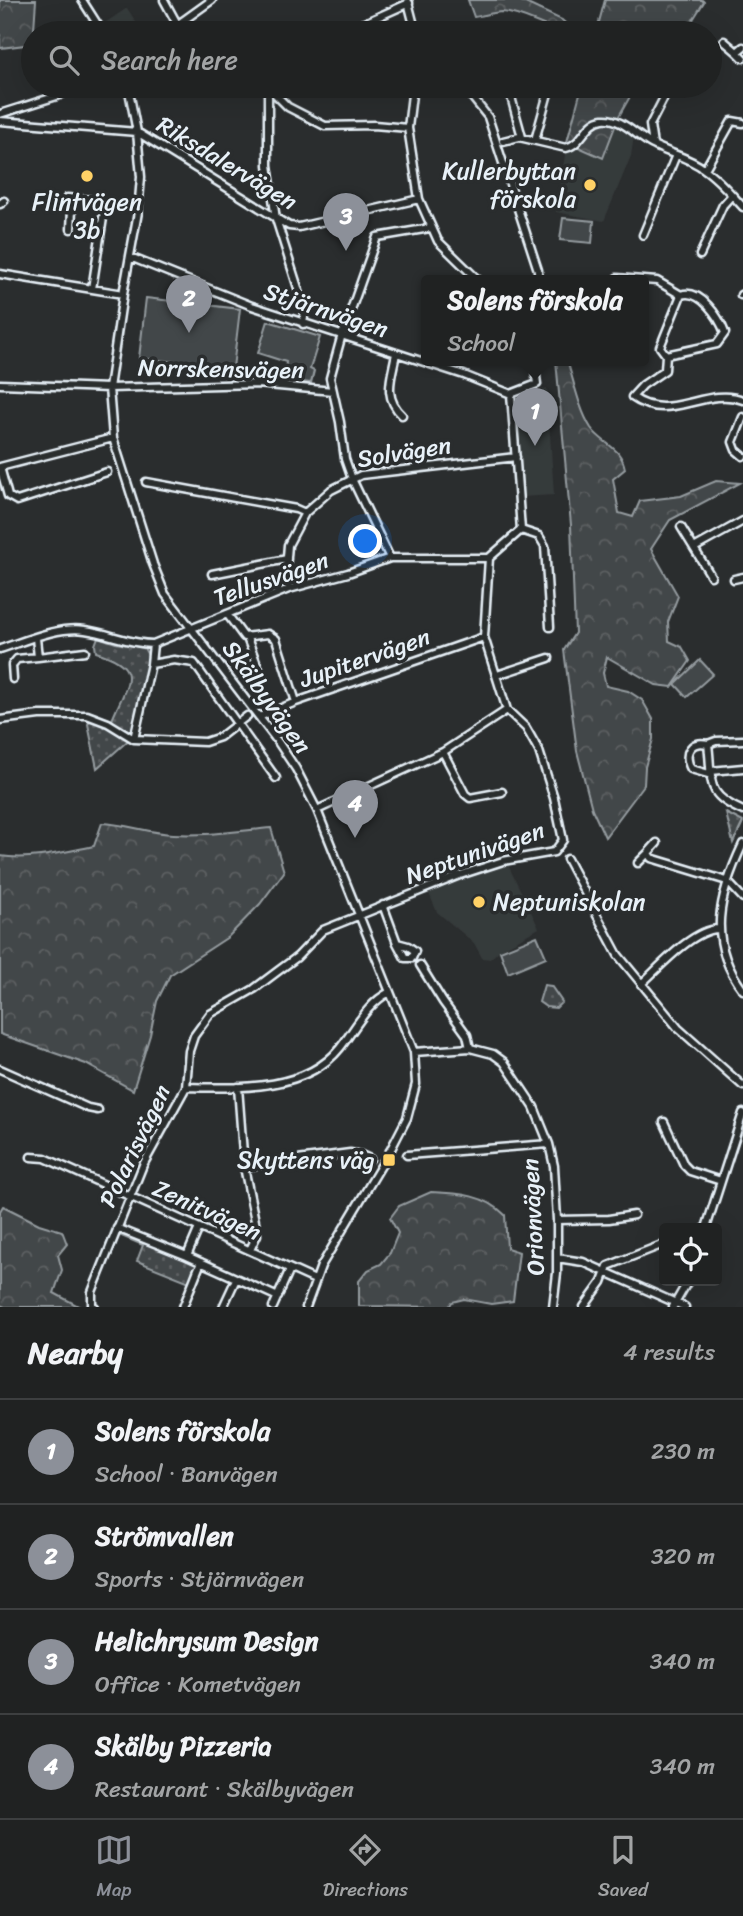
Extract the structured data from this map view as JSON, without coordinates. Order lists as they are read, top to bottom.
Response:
{
  "streets": {
    "street": [
      "Riksdalervägen",
      "Stjärnvägen",
      "Norrskensvägen",
      "Solvägen",
      "Tellusvägen",
      "Jupitervägen",
      "Skälbyvägen",
      "Neptunivägen",
      "Polarisvägen",
      "Zenitvägen",
      "Orionvägen"
    ]
  },
  "crossings": [
    ["Riksdalervägen", "Skälbyvägen"],
    ["Stjärnvägen", "Skälbyvägen"],
    ["Norrskensvägen", "Skälbyvägen"],
    ["Solvägen", "Tellusvägen"],
    ["Tellusvägen", "Skälbyvägen"],
    ["Jupitervägen", "Skälbyvägen"],
    ["Skälbyvägen", "Neptunivägen"],
    ["Skälbyvägen", "Polarisvägen"],
    ["Skälbyvägen", "Zenitvägen"],
    ["Skälbyvägen", "Orionvägen"],
    ["Neptunivägen", "Polarisvägen"],
    ["Polarisvägen", "Zenitvägen"]
  ],
  "places": {
    "other": ["Flintvägen 3b", "Kullerbyttan förskola", "Neptuniskolan"],
    "transit": ["Skyttens väg"]
  },
  "page": {
    "search": "Search here",
    "pins": [
      "3",
      "2",
      "1",
      "4"
    ],
    "popup": ["Solens förskola", "School"],
    "heading": ["Nearby", "4 results"],
    "list": [
      {
        "mark": "1",
        "name": "Solens förskola",
        "note": "School · Banvägen",
        "value": "230 m"
      },
      {
        "mark": "2",
        "name": "Strömvallen",
        "note": "Sports · Stjärnvägen",
        "value": "320 m"
      },
      {
        "mark": "3",
        "name": "Helichrysum Design",
        "note": "Office · Kometvägen",
        "value": "340 m"
      },
      {
        "mark": "4",
        "name": "Skälby Pizzeria",
        "note": "Restaurant · Skälbyvägen",
        "value": "340 m"
      }
    ],
    "nav": ["Map", "Directions", "Saved"]
  }
}
